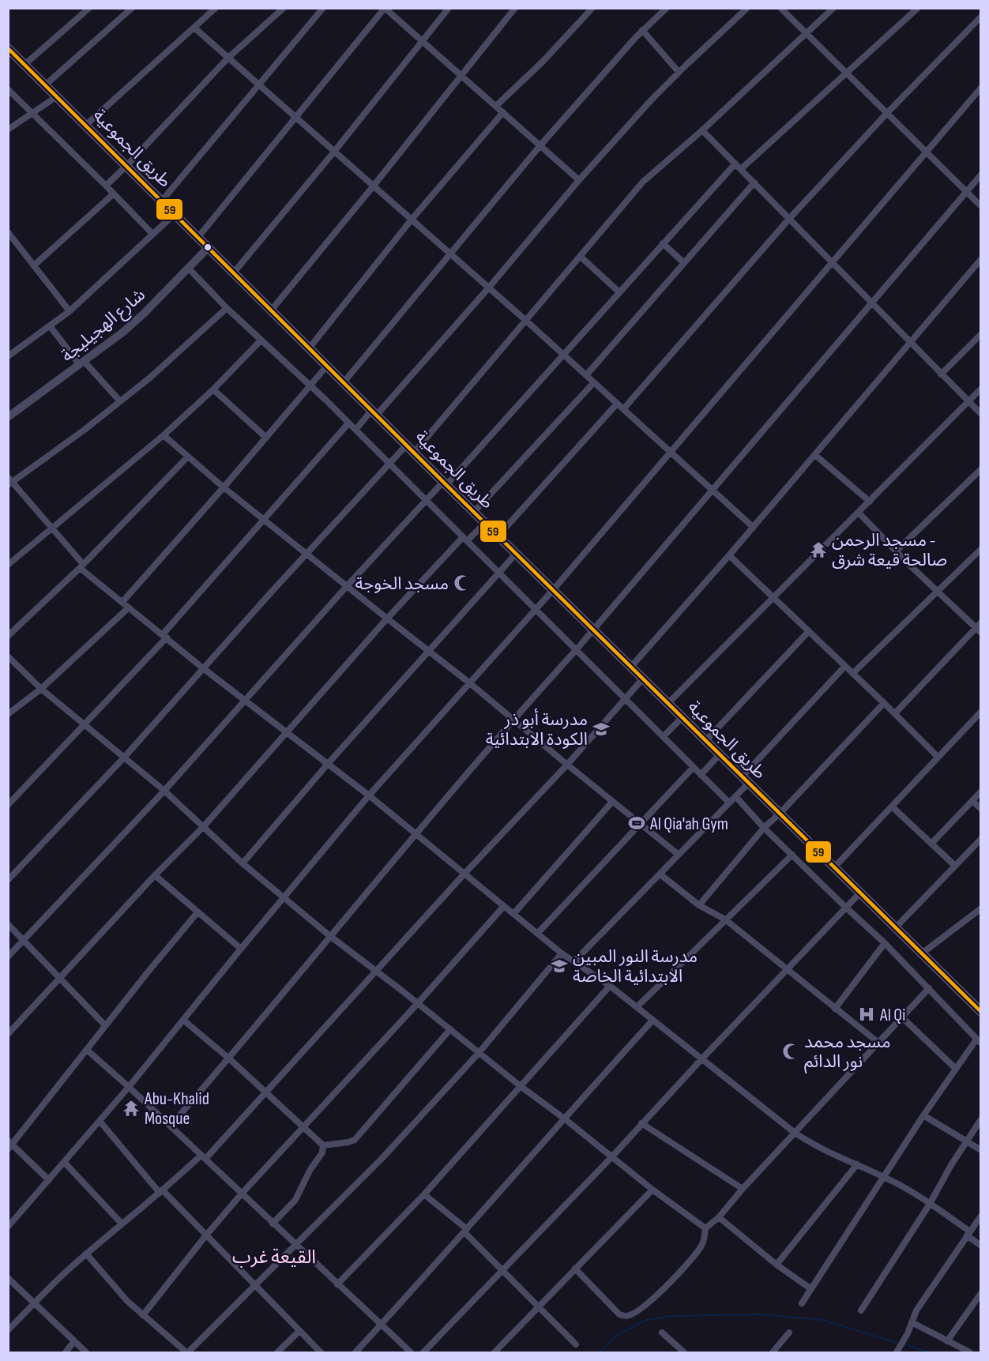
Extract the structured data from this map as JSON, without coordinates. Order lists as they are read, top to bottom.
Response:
{
  "streets": {
    "main road": ["طريق الجموعية"],
    "street": ["شارع الهجيليجة"]
  },
  "crossings": [
    ["طريق الجموعية", "شارع الهجيليجة"]
  ],
  "districts": ["القيعة غرب"],
  "places": {
    "temple": ["مسجد الرحمن - صالحة قيعة شرق", "Abu-Khalid Mosque"],
    "mosque": ["مسجد الخوجة", "مسجد محمد نور الدائم"],
    "school or university": ["مدرسة أبو ذر الكودة الابتدائية", "مدرسة النور المبين الابتدائية الخاصة"],
    "sports": ["Al Qia'ah Gym"],
    "hospital": ["Al Qi"]
  },
  "lines": ["transit line 59"]
}
